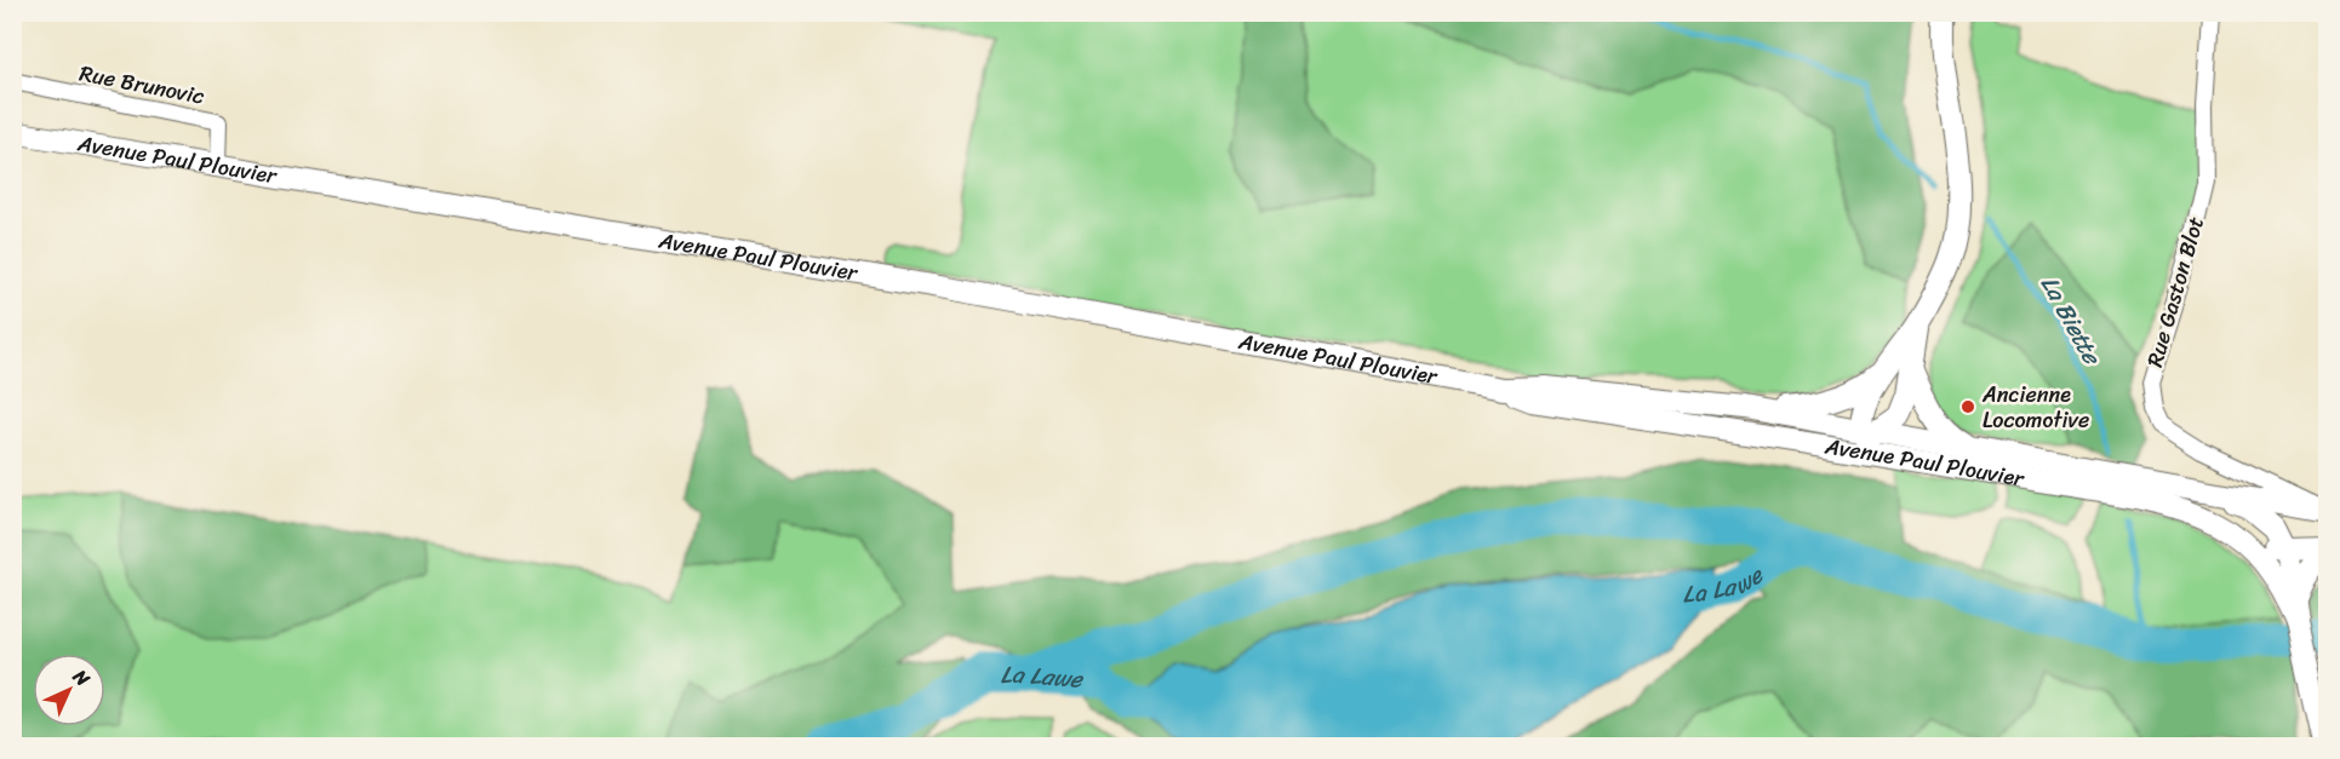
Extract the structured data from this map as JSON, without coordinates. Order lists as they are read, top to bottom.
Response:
{
  "streets": {
    "main road": ["Avenue Paul Plouvier"],
    "street": ["Rue Brunovic", "Rue Gaston Blot"]
  },
  "crossings": [
    ["Rue Brunovic", "Avenue Paul Plouvier"]
  ],
  "water": ["La Biette", "La Lawe"],
  "places": ["Ancienne Locomotive"],
  "north": "top right"
}
